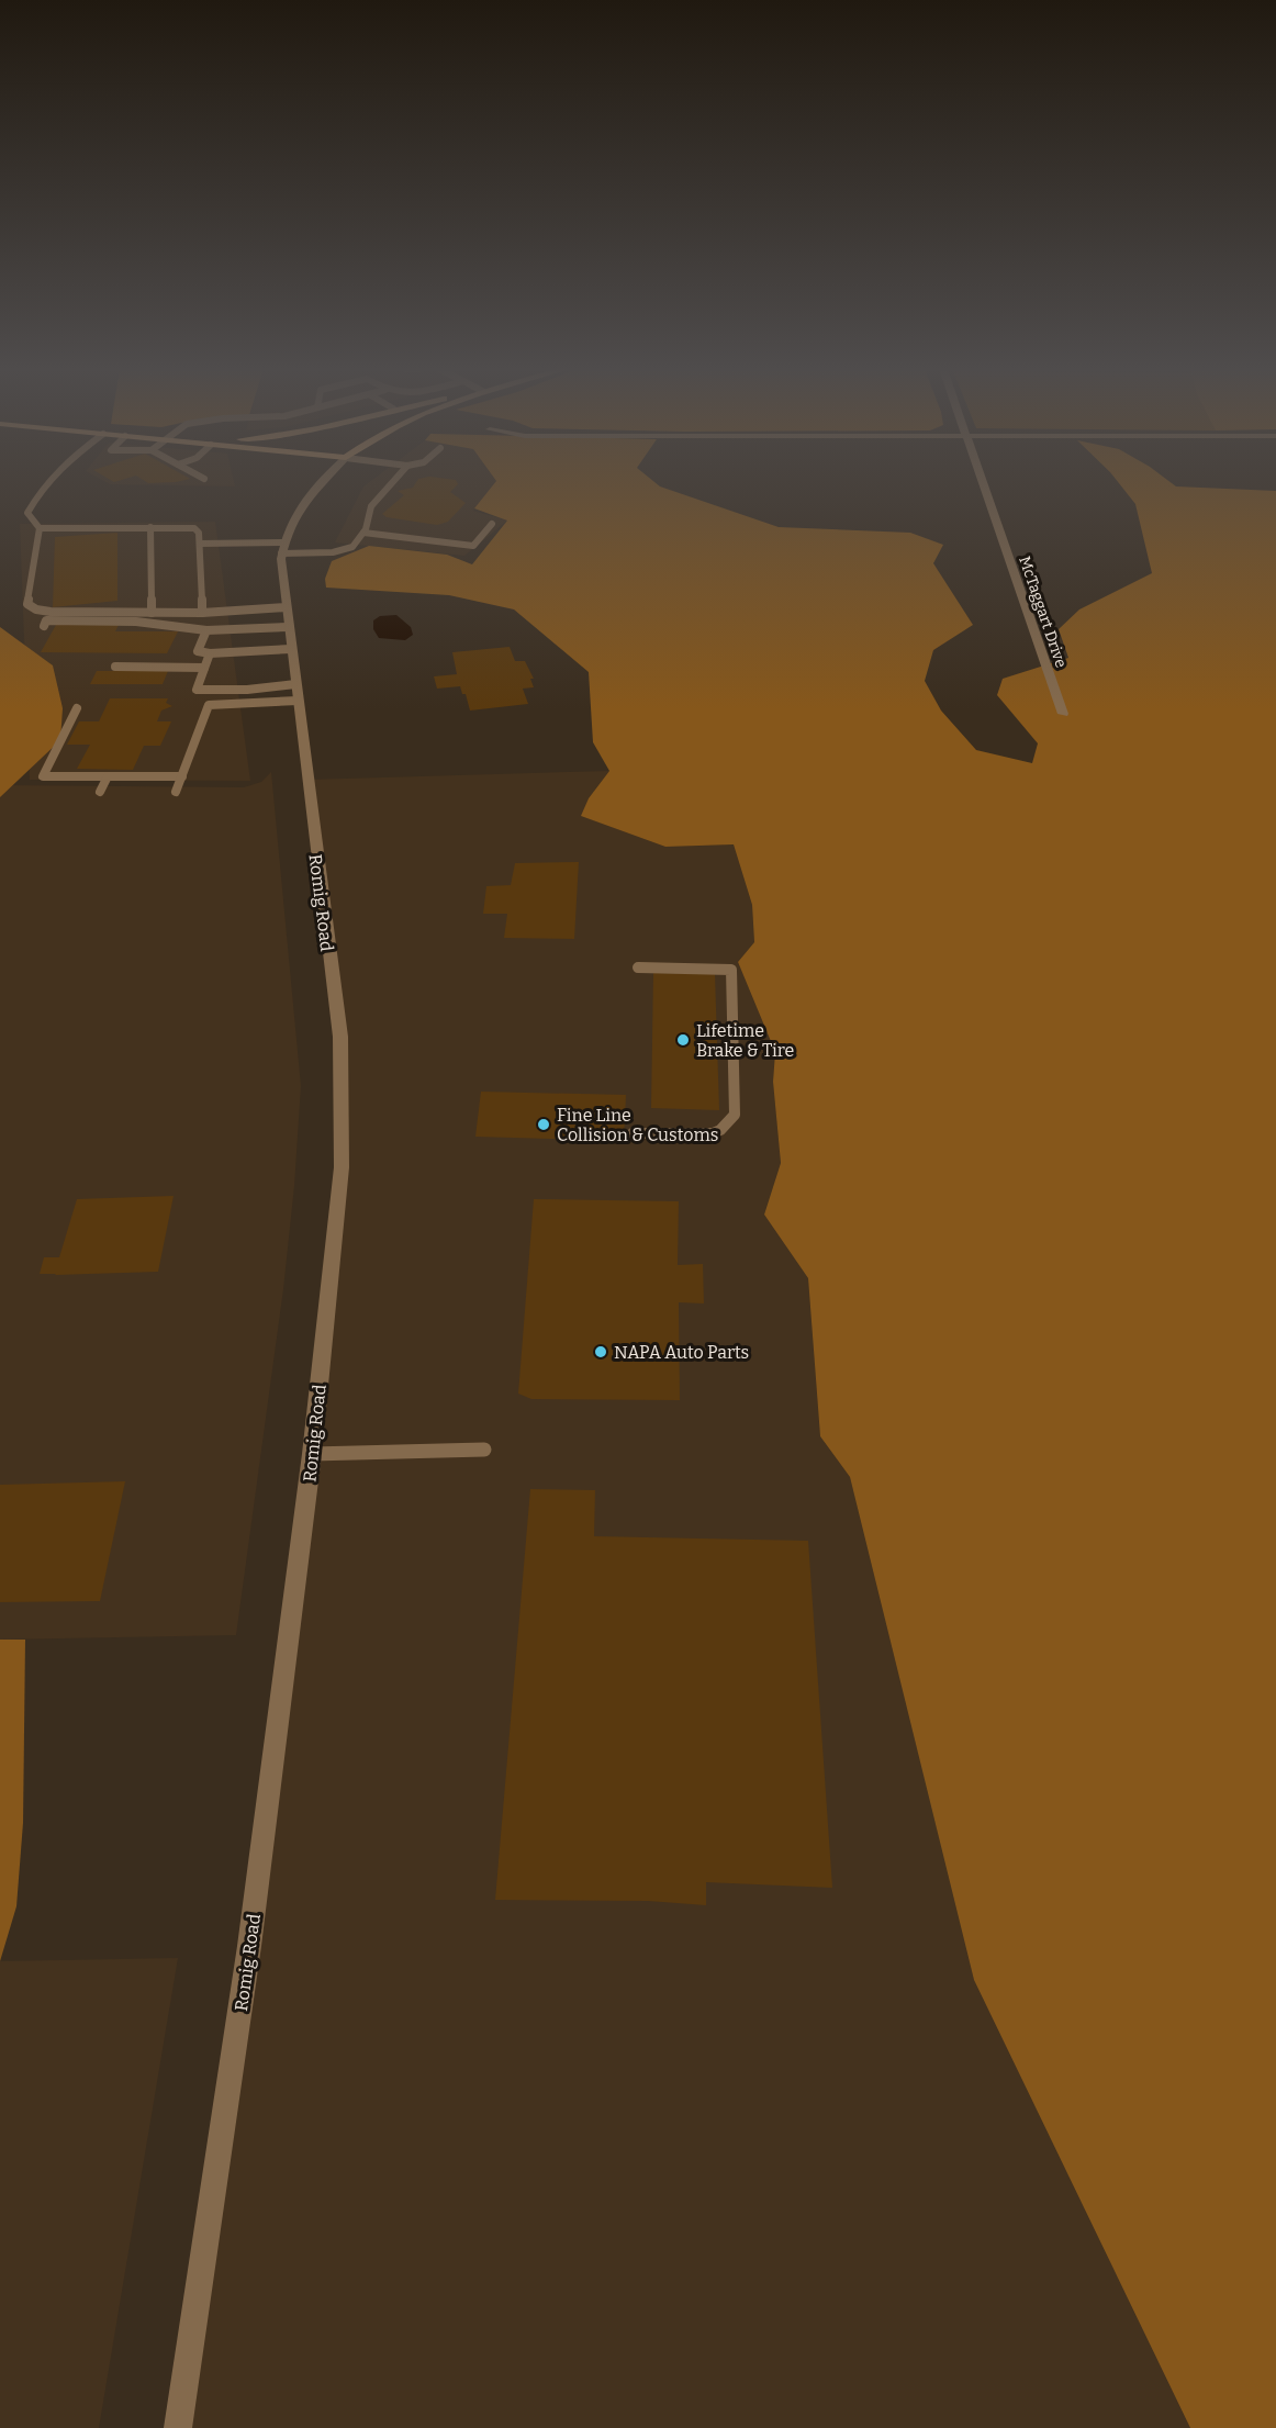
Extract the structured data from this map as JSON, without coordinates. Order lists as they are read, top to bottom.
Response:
{
  "streets": {
    "street": ["McTaggart Drive", "Romig Road"]
  },
  "places": ["Lifetime Brake & Tire", "Fine Line Collision & Customs", "NAPA Auto Parts"]
}
